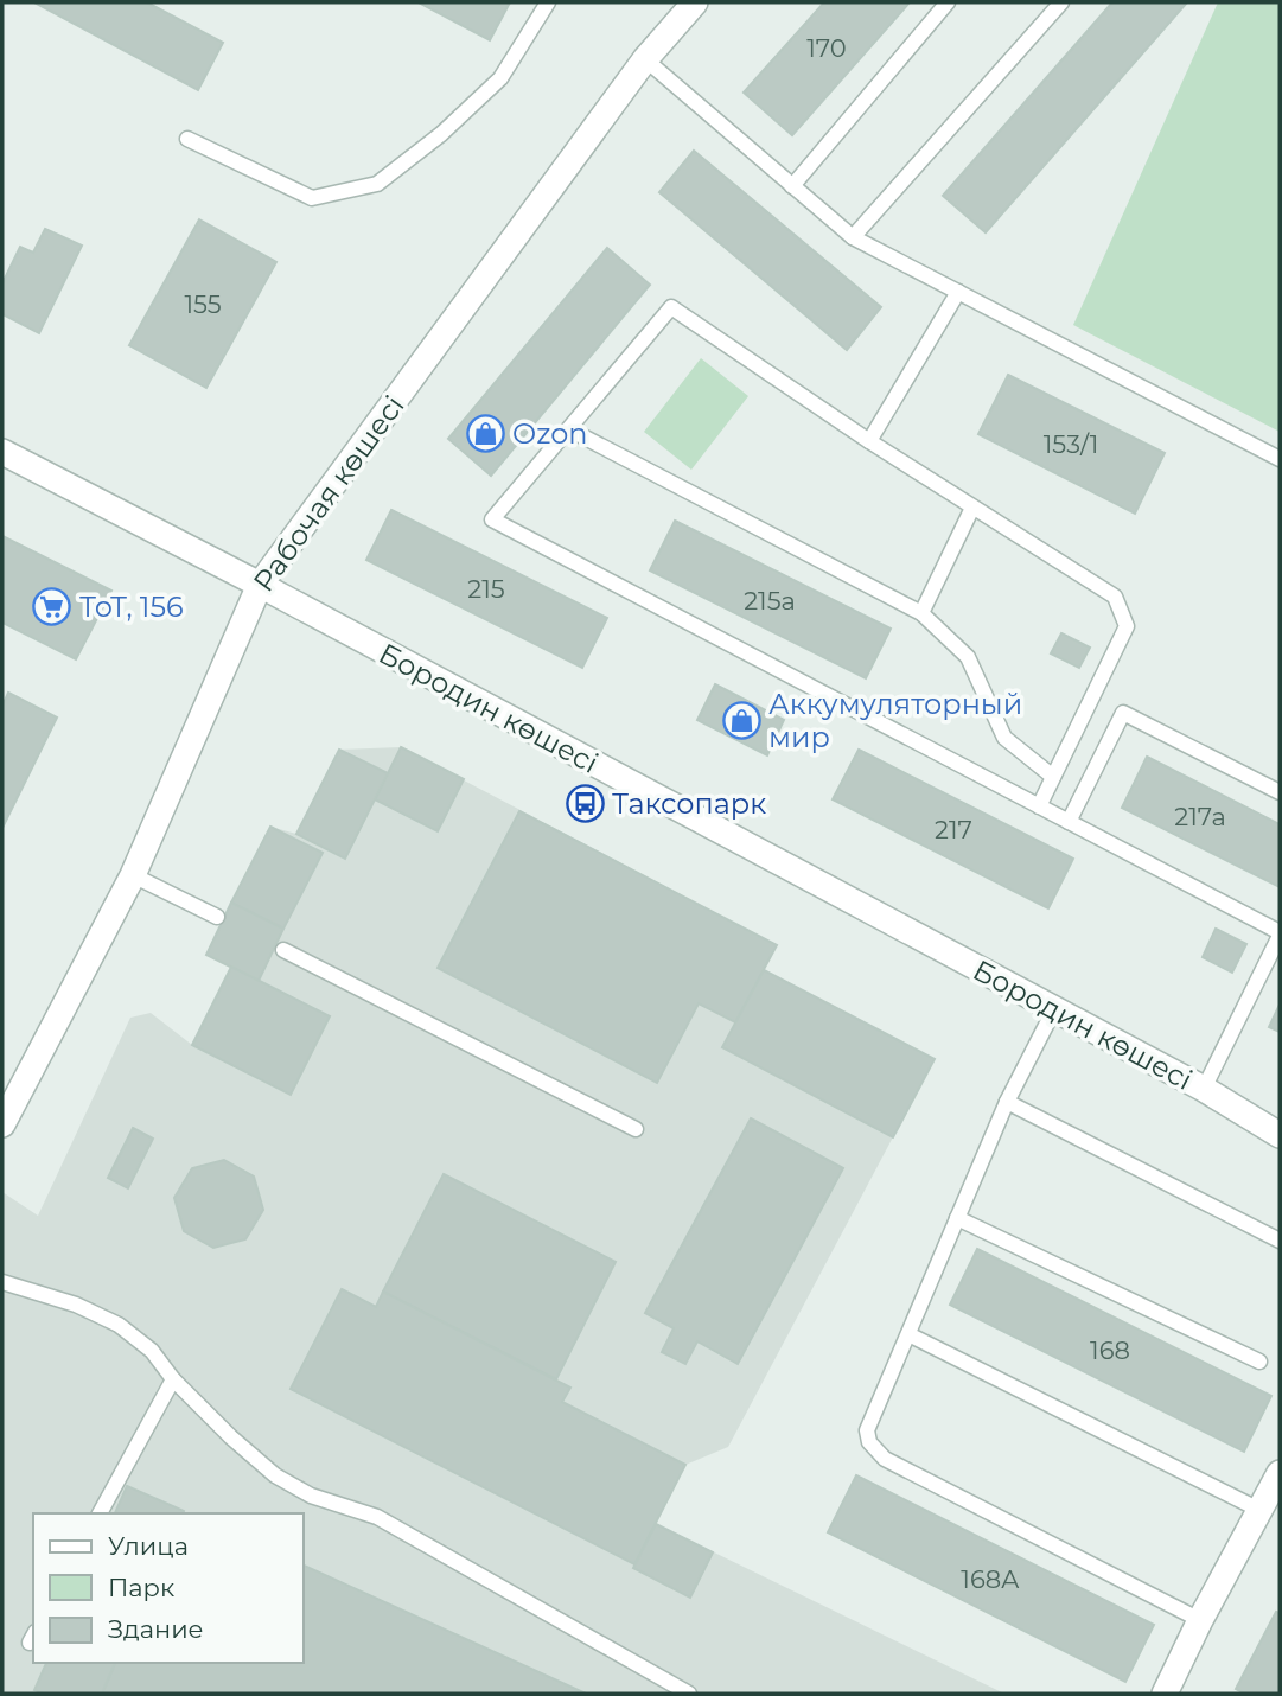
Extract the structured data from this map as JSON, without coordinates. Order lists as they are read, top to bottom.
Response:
{
  "streets": {
    "street": ["Рабочая көшесі", "Бородин көшесі"]
  },
  "crossings": [
    ["Рабочая көшесі", "Бородин көшесі"]
  ],
  "places": {
    "shop": ["Ozon", "Аккумуляторный мир"],
    "supermarket": ["ТоТ, 156"],
    "bus stop": ["Таксопарк"]
  },
  "house_numbers": [
    "170",
    "155",
    "153/1",
    "215",
    "215а",
    "217а",
    "217",
    "168",
    "168А"
  ],
  "legend": ["Улица", "Парк", "Здание"]
}
